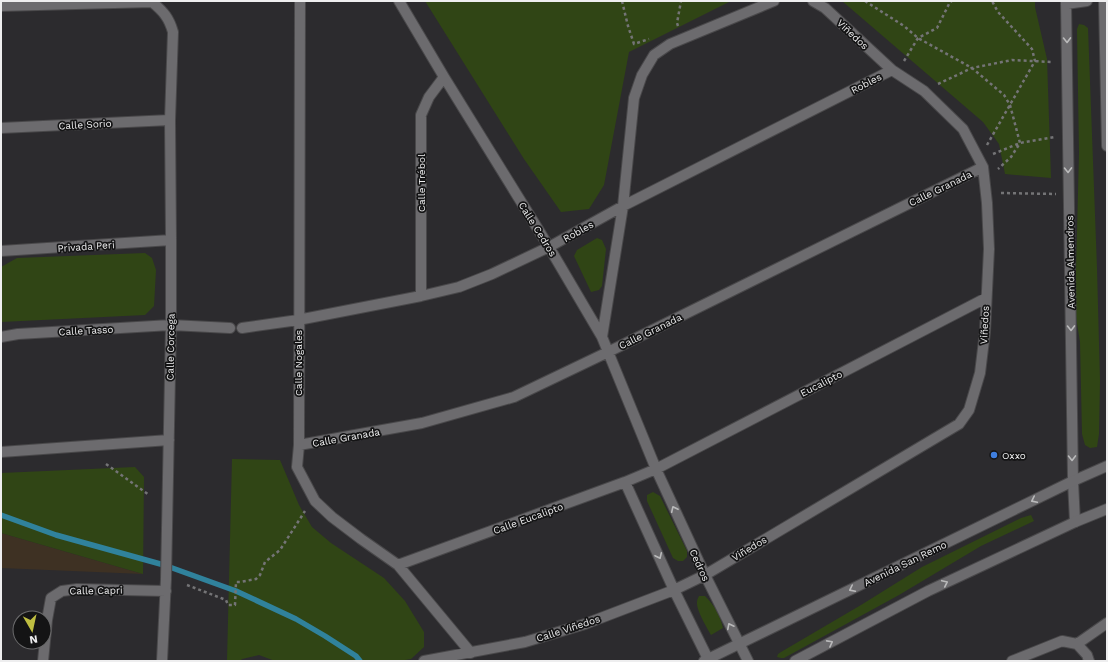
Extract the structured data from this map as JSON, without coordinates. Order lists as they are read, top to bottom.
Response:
{
  "streets": {
    "street": [
      "Viñedos",
      "Robles",
      "Calle Sorio",
      "Calle Trébol",
      "Calle Granada",
      "Calle Cedros",
      "Privada Peri",
      "Avenida Almendros",
      "Calle Tasso",
      "Calle Corcega",
      "Calle Nogales",
      "Eucalipto",
      "Calle Eucalipto",
      "Avenida San Remo",
      "Cedros",
      "Calle Capri",
      "Calle Viñedos"
    ]
  },
  "crossings": [
    ["Viñedos", "Robles"],
    ["Viñedos", "Calle Granada"],
    ["Viñedos", "Eucalipto"],
    ["Viñedos", "Cedros"],
    ["Viñedos", "Calle Viñedos"],
    ["Robles", "Calle Trébol"],
    ["Robles", "Calle Cedros"],
    ["Robles", "Calle Nogales"],
    ["Calle Sorio", "Calle Corcega"],
    ["Calle Trébol", "Calle Cedros"],
    ["Calle Granada", "Calle Cedros"],
    ["Calle Granada", "Calle Nogales"],
    ["Calle Cedros", "Eucalipto"],
    ["Calle Cedros", "Calle Eucalipto"],
    ["Calle Cedros", "Cedros"],
    ["Privada Peri", "Calle Corcega"],
    ["Avenida Almendros", "Avenida San Remo"],
    ["Calle Tasso", "Calle Corcega"],
    ["Calle Corcega", "Calle Capri"],
    ["Calle Nogales", "Calle Eucalipto"],
    ["Calle Nogales", "Calle Viñedos"],
    ["Eucalipto", "Calle Eucalipto"],
    ["Eucalipto", "Cedros"],
    ["Calle Eucalipto", "Cedros"],
    ["Avenida San Remo", "Cedros"],
    ["Cedros", "Calle Viñedos"]
  ],
  "one_way": ["Avenida Almendros"],
  "places": ["Oxxo"],
  "north": "bottom"
}
